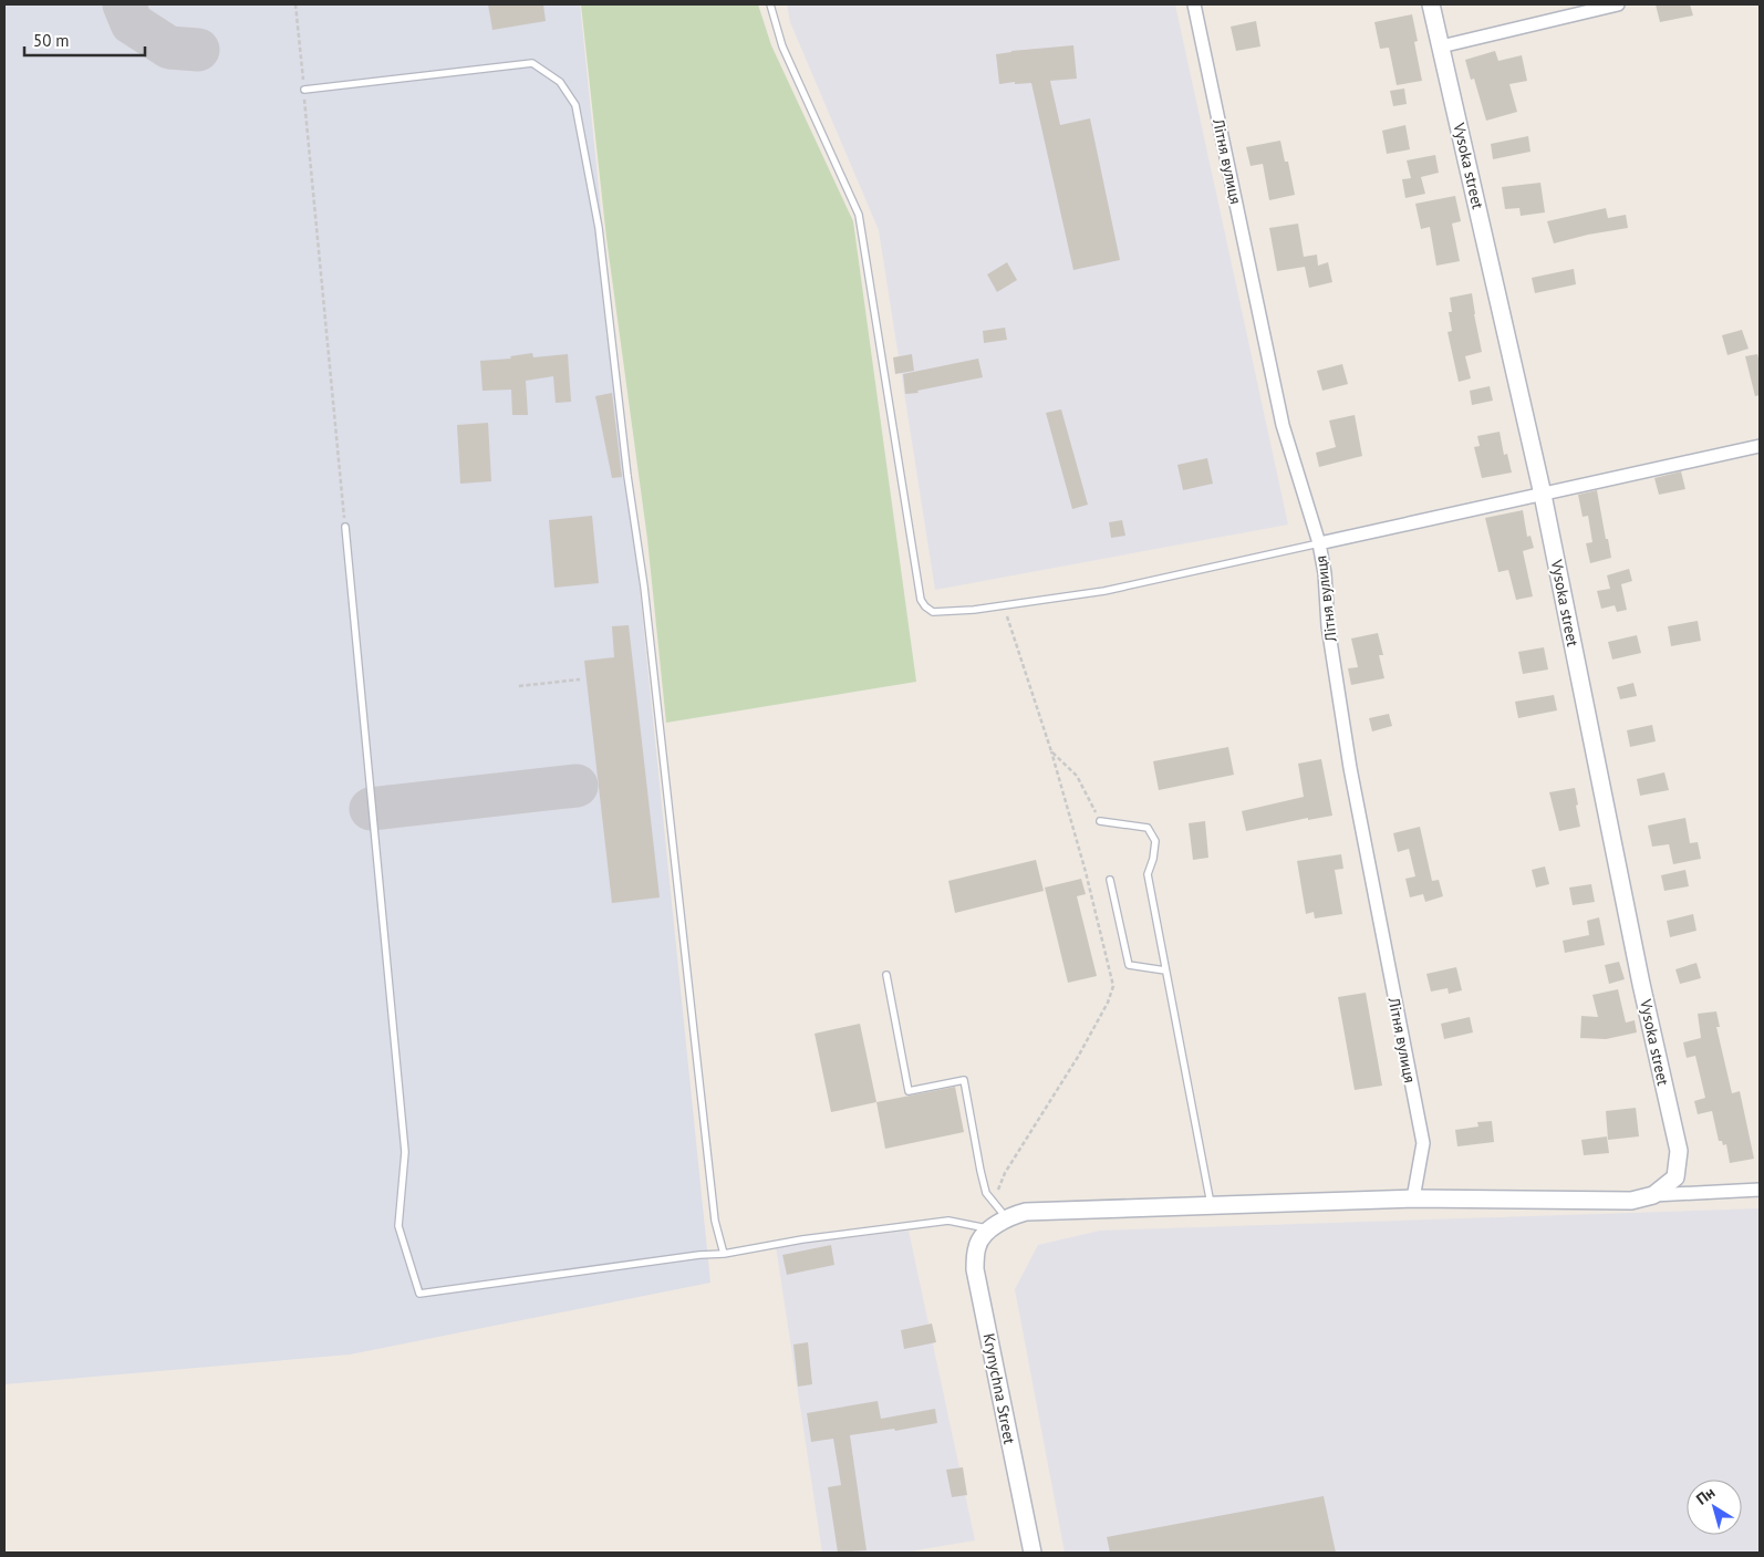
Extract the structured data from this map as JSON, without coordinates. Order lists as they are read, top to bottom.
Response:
{
  "streets": {
    "street": ["Літня вулиця", "Vysoka street", "Krynychna Street"]
  },
  "scale_bar": "50 m",
  "north": "top left"
}
